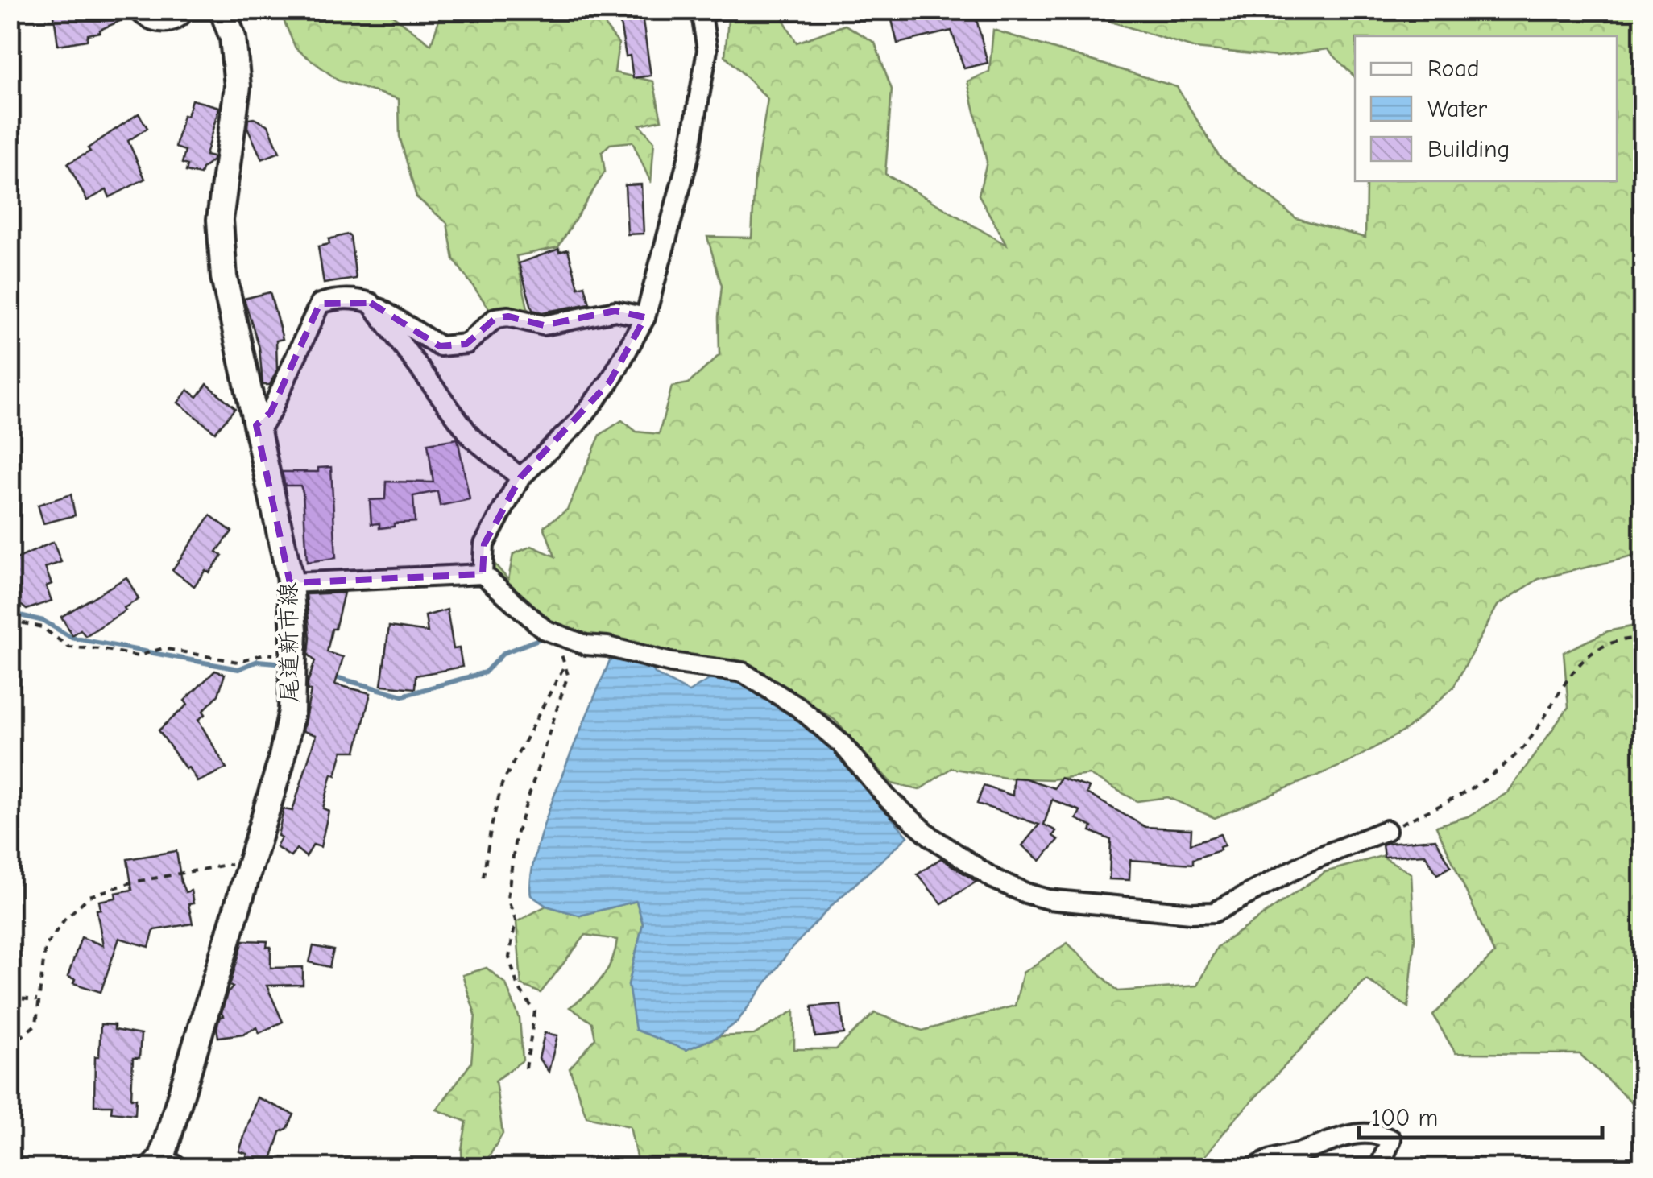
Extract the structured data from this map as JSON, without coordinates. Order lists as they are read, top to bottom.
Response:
{
  "streets": {
    "main road": ["尾道新市線"]
  },
  "legend": ["Road", "Water", "Building"],
  "scale_bar": "100 m"
}
